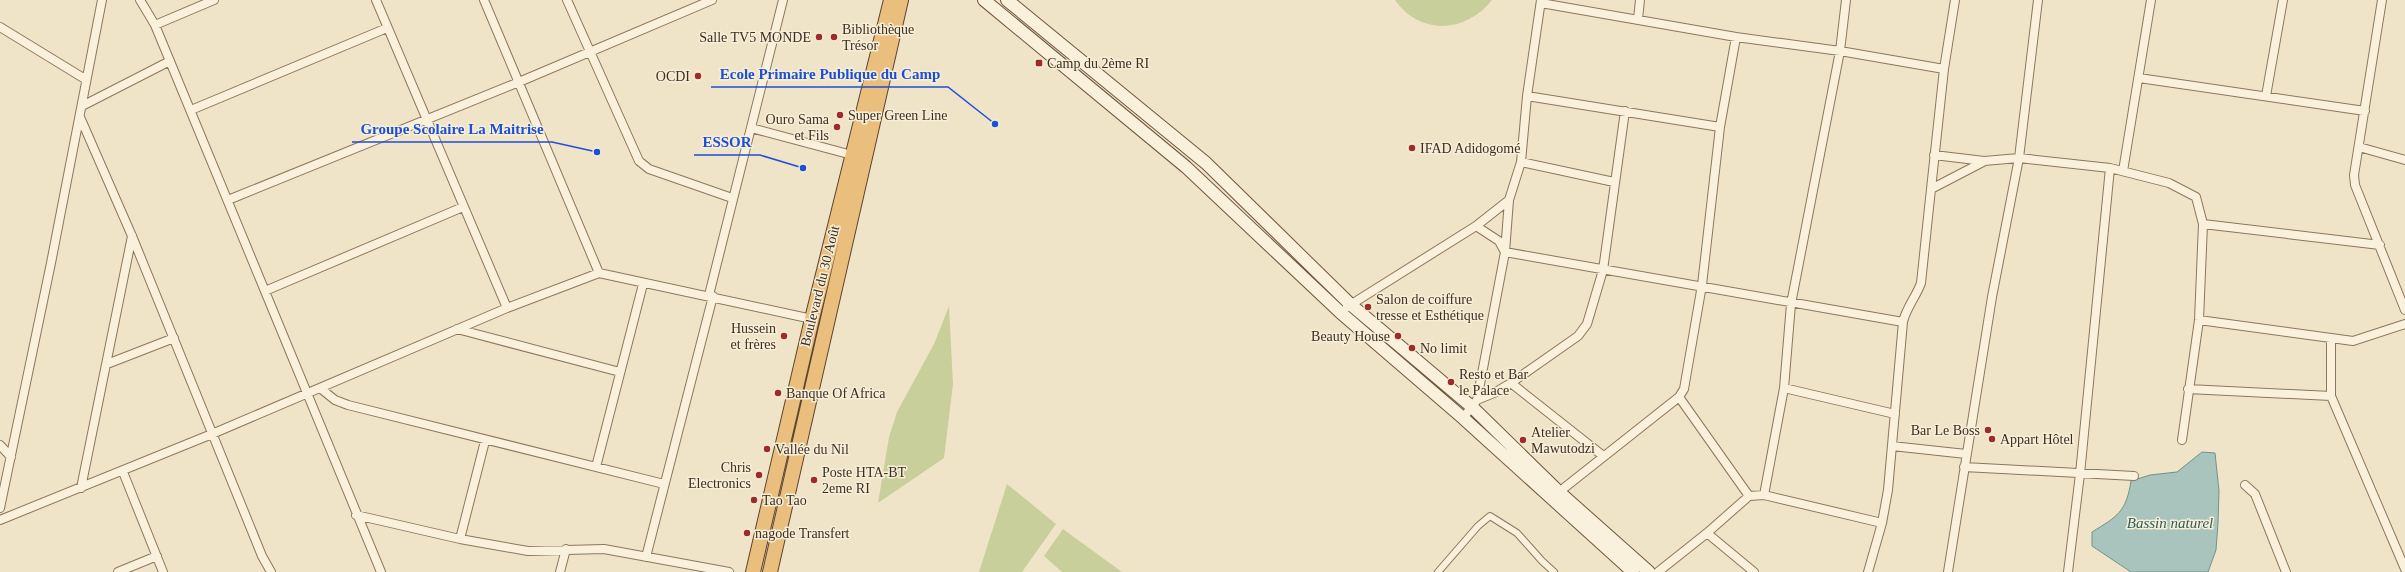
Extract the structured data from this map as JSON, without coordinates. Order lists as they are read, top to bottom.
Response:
{
  "streets": {
    "highway": ["Boulevard du 30 Août"]
  },
  "water": ["Bassin naturel"],
  "places": {
    "other": [
      "Salle TV5 MONDE",
      "Bibliothèque Trésor",
      "OCDI",
      "Super Green Line",
      "Ecole Primaire Publique du Camp",
      "Ouro Sama et Fils",
      "IFAD Adidogomé",
      "Groupe Scolaire La Maitrise",
      "ESSOR",
      "Salon de coiffure tresse et Esthétique",
      "Hussein et frères",
      "Beauty House",
      "No limit",
      "Resto et Bar le Palace",
      "Banque Of Africa",
      "Bar Le Boss",
      "Appart Hôtel",
      "Atelier Mawutodzi",
      "Vallée du Nil",
      "Chris Electronics",
      "Poste HTA-BT 2eme RI",
      "Tao Tao",
      "nagode Transfert"
    ],
    "transit": ["Camp du 2ème RI"]
  }
}
